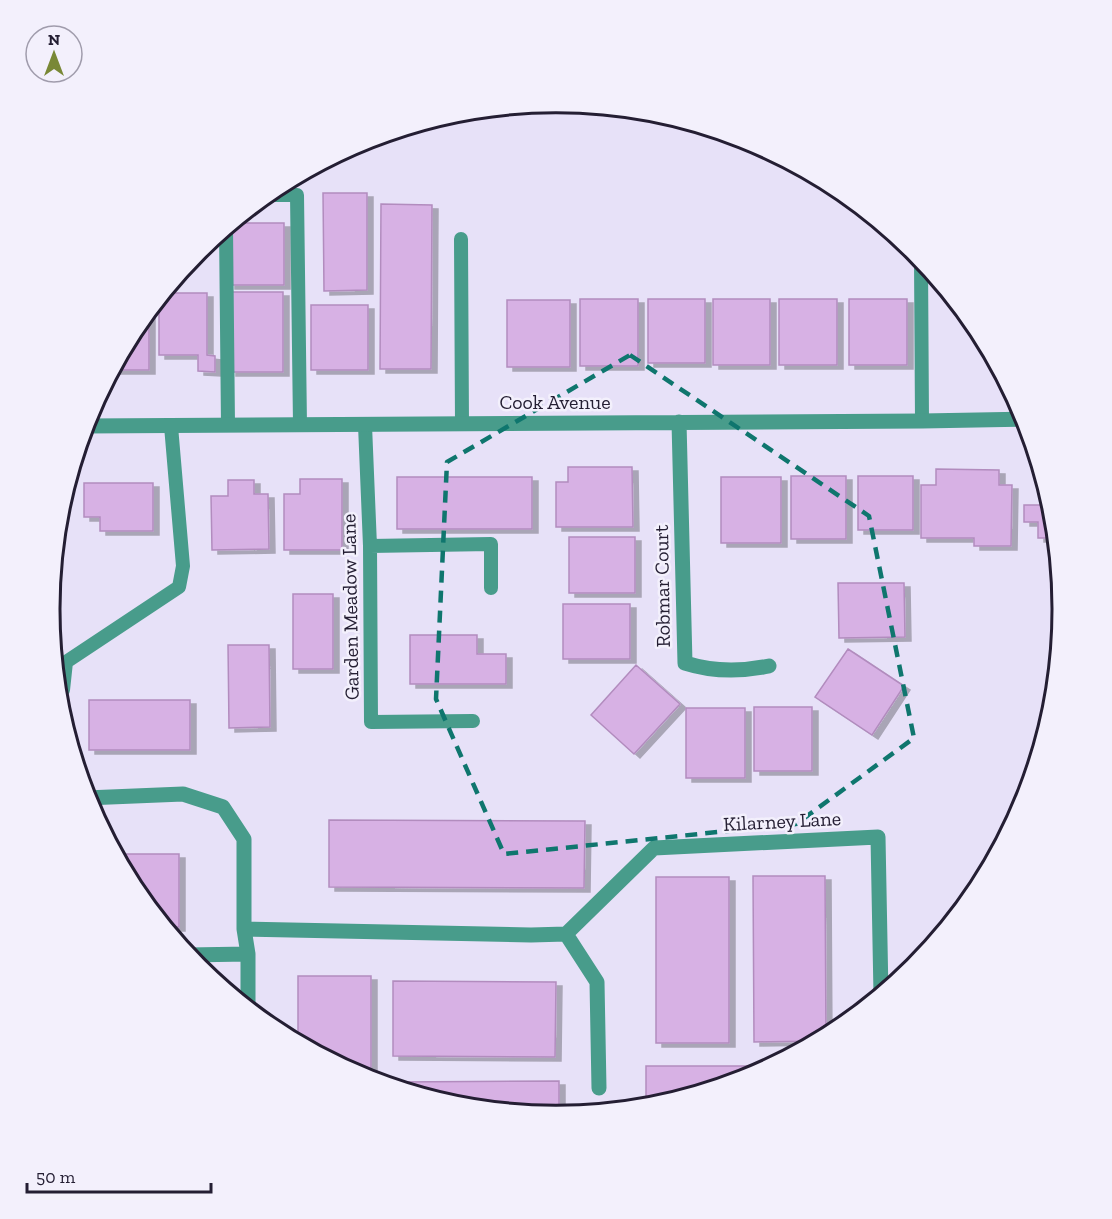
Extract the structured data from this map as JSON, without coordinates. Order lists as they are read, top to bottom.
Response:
{
  "streets": {
    "street": ["Cook Avenue", "Robmar Court", "Kilarney Lane"],
    "lane": ["Garden Meadow Lane"]
  },
  "crossings": [
    ["Cook Avenue", "Robmar Court"],
    ["Cook Avenue", "Garden Meadow Lane"]
  ],
  "scale_bar": "50 m",
  "north": "top"
}
